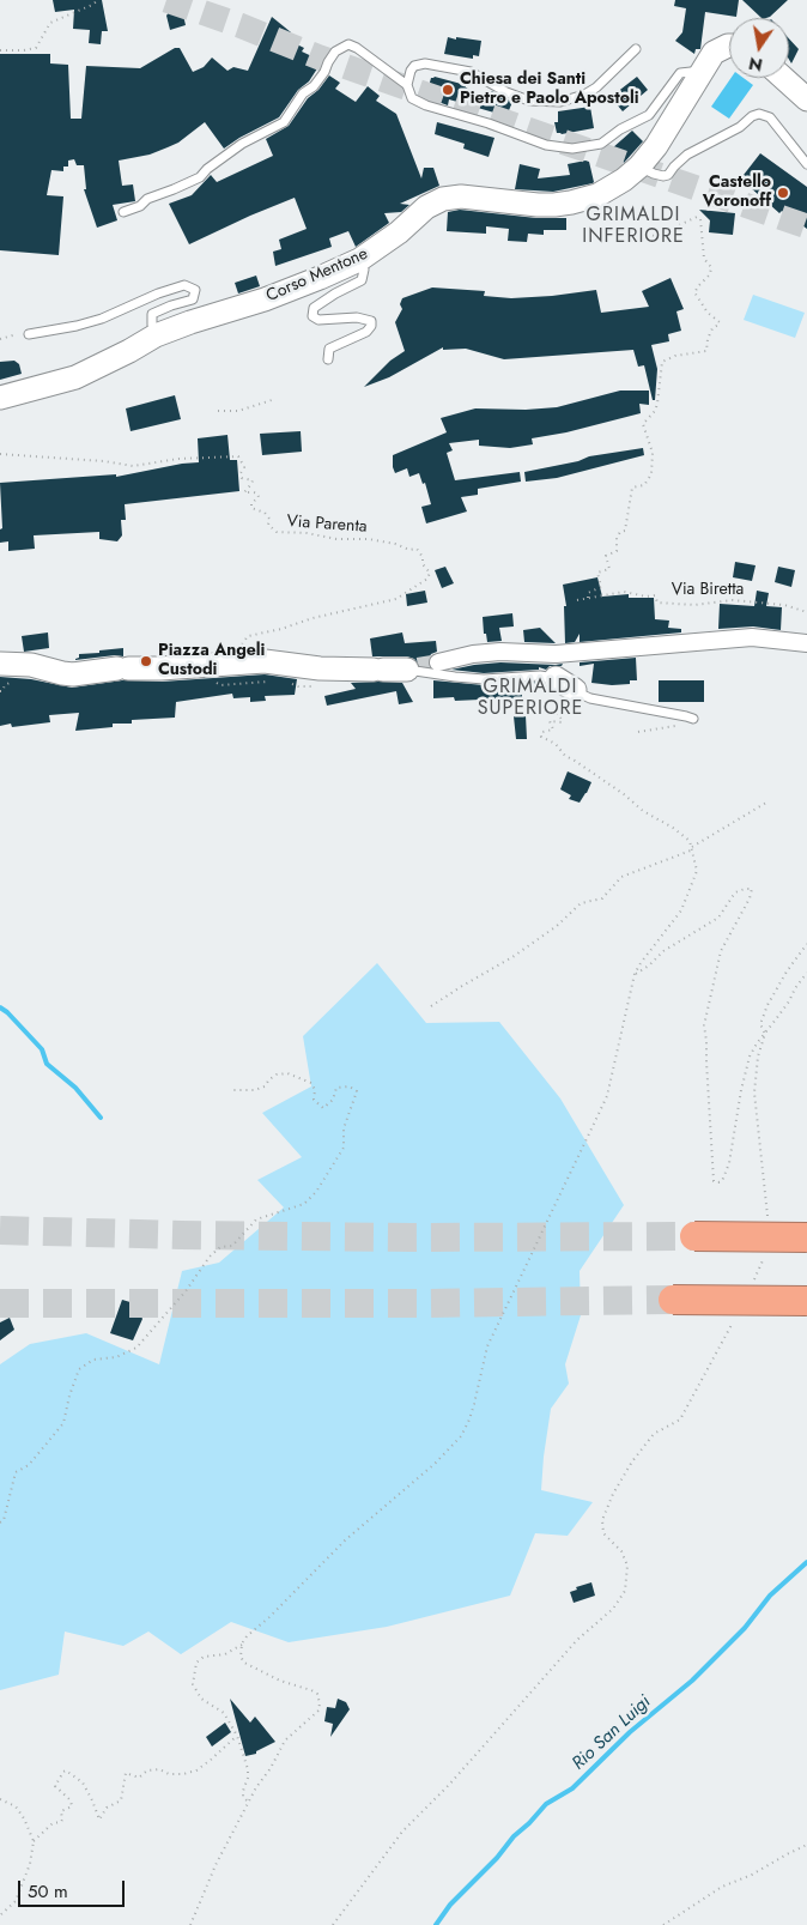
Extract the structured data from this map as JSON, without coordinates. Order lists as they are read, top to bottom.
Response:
{
  "streets": {
    "main road": ["Corso Mentone"],
    "path": ["Via Parenta", "Via Biretta"]
  },
  "districts": ["GRIMALDI INFERIORE", "GRIMALDI SUPERIORE"],
  "water": ["Rio San Luigi"],
  "places": ["Chiesa dei Santi Pietro e Paolo Apostoli", "Castello Voronoff", "Piazza Angeli Custodi"],
  "scale_bar": "50 m",
  "north": "bottom"
}
